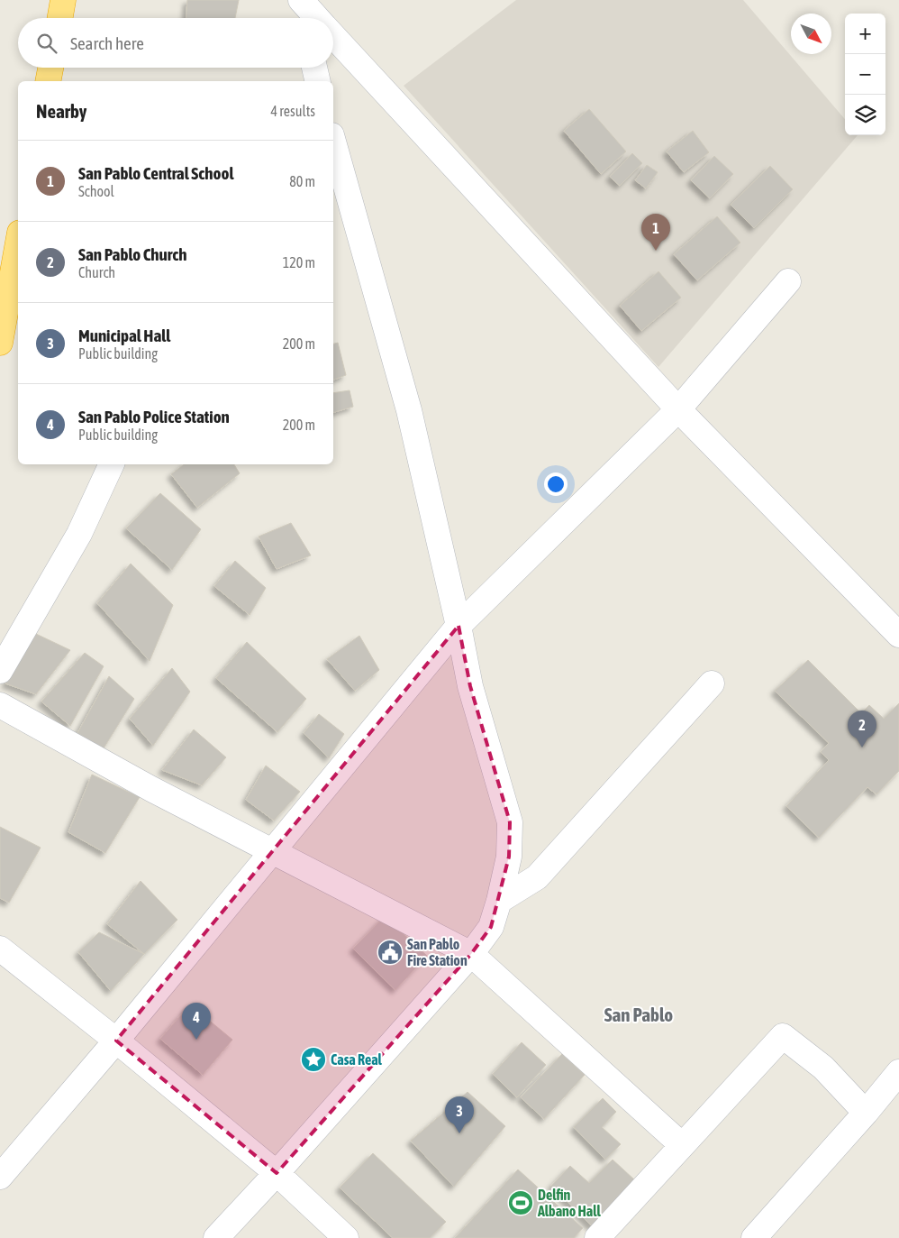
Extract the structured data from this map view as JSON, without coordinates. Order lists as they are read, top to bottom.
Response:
{
  "districts": ["San Pablo"],
  "places": {
    "public building": ["San Pablo Fire Station"],
    "place": ["Casa Real"],
    "sports": ["Delfin Albano Hall"]
  },
  "north": "bottom right",
  "page": {
    "map_buttons": ["+", "−"],
    "search": "Search here",
    "heading": ["Nearby", "4 results"],
    "list": [
      {
        "mark": "1",
        "name": "San Pablo Central School",
        "note": "School",
        "value": "80 m"
      },
      {
        "mark": "2",
        "name": "San Pablo Church",
        "note": "Church",
        "value": "120 m"
      },
      {
        "mark": "3",
        "name": "Municipal Hall",
        "note": "Public building",
        "value": "200 m"
      },
      {
        "mark": "4",
        "name": "San Pablo Police Station",
        "note": "Public building",
        "value": "200 m"
      }
    ],
    "pins": [
      "1",
      "2",
      "4",
      "3"
    ]
  }
}
